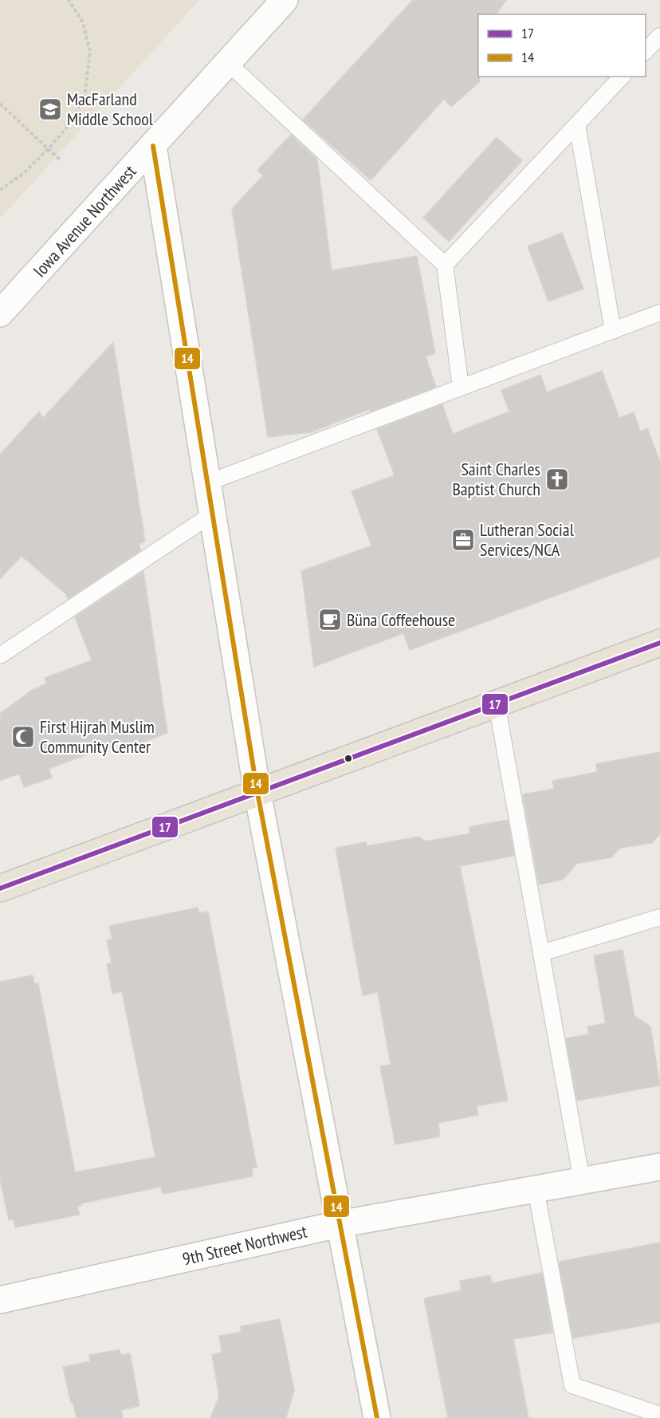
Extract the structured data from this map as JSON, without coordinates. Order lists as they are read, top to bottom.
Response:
{
  "streets": {
    "street": ["Iowa Avenue Northwest", "9th Street Northwest"]
  },
  "places": {
    "school or university": ["MacFarland Middle School"],
    "church": ["Saint Charles Baptist Church"],
    "office": ["Lutheran Social Services/NCA"],
    "cafe": ["Büna Coffeehouse"],
    "mosque": ["First Hijrah Muslim Community Center"]
  },
  "lines": ["transit line 14", "transit line 17"],
  "legend": ["17", "14"]
}
